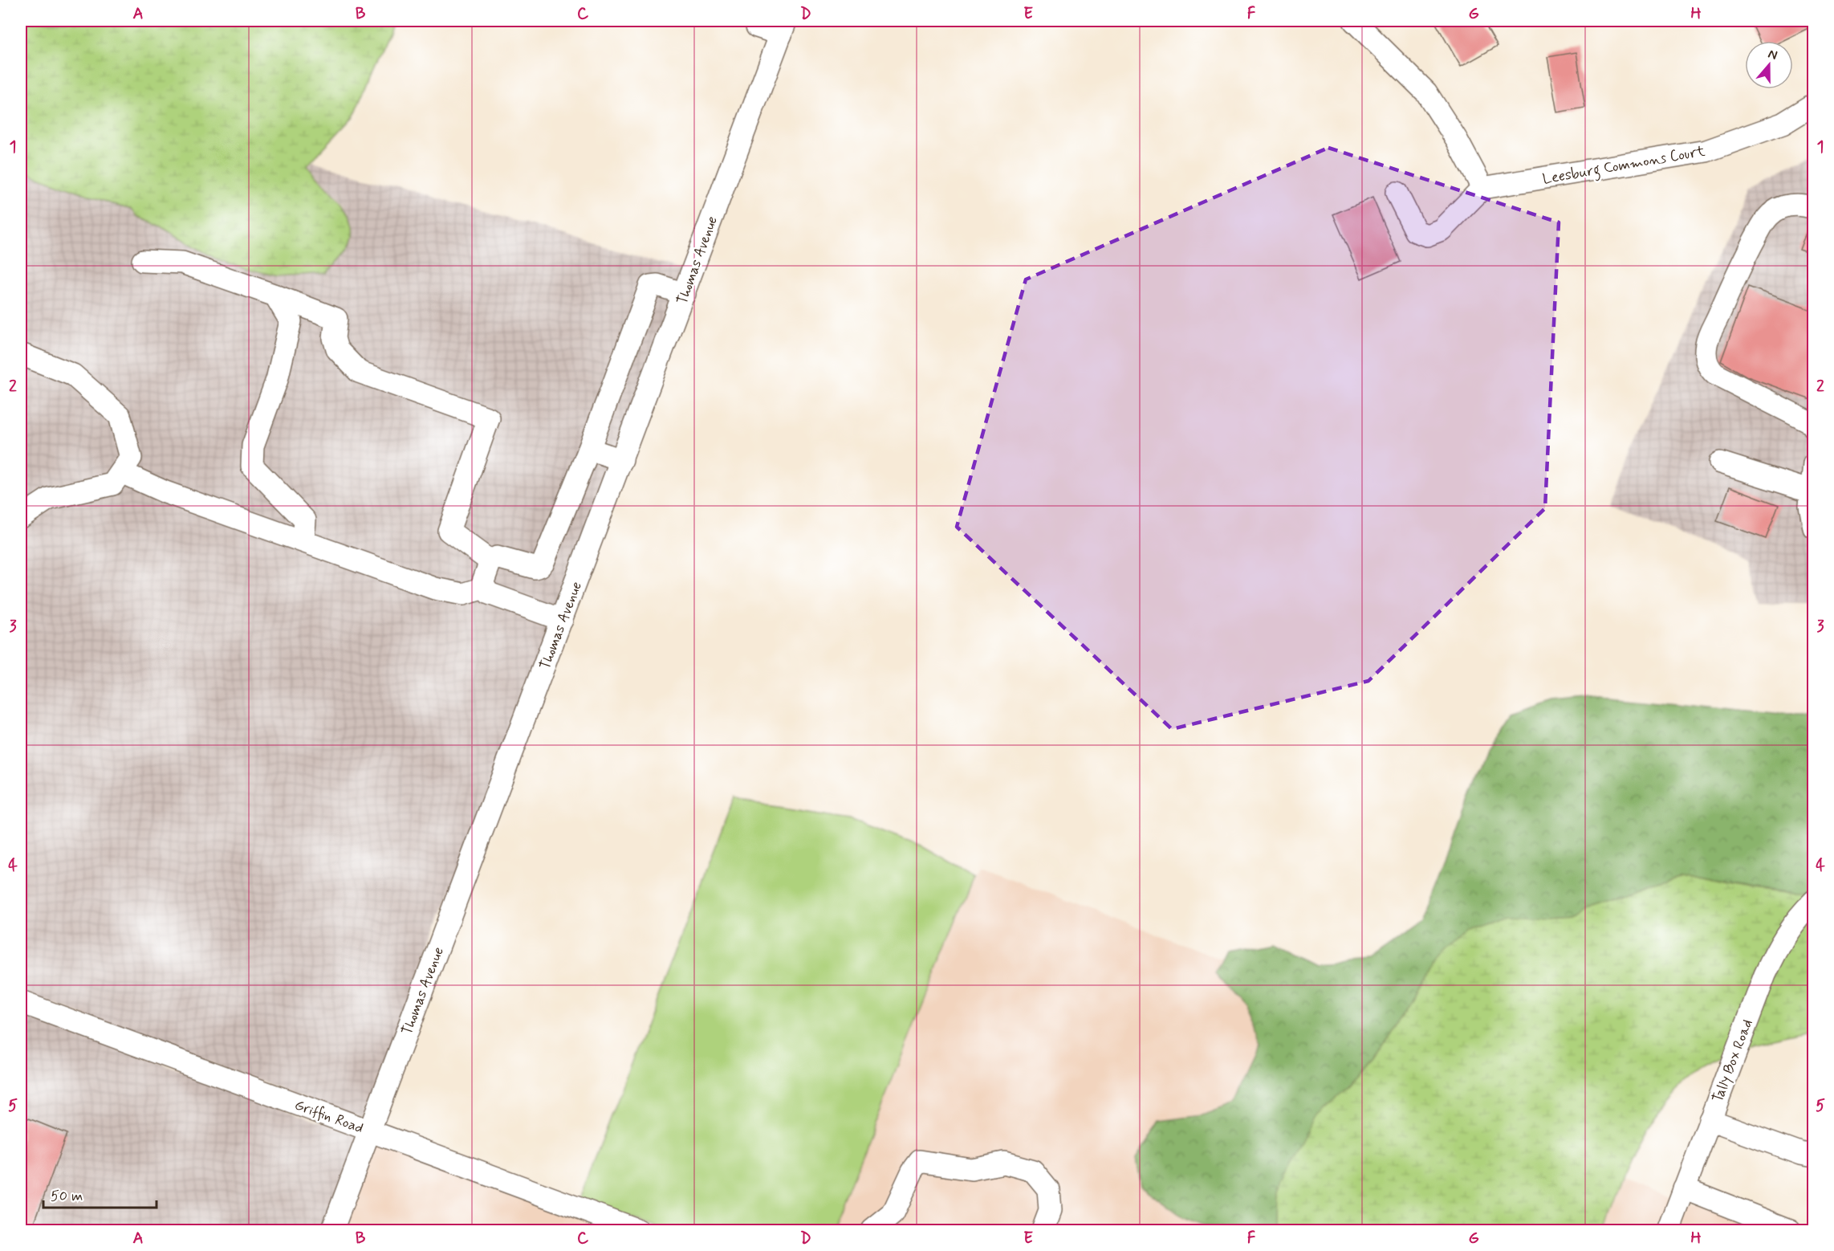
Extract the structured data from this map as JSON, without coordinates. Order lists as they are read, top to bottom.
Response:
{
  "streets": {
    "street": [
      "Leesburg Commons Court",
      "Thomas Avenue",
      "Tally Box Road",
      "Griffin Road"
    ]
  },
  "crossings": [
    ["Thomas Avenue", "Griffin Road"]
  ],
  "scale_bar": "50 m",
  "north": "top",
  "grid": {
    "columns": [
      "A",
      "B",
      "C",
      "D",
      "E",
      "F",
      "G",
      "H"
    ],
    "rows": [
      "1",
      "2",
      "3",
      "4",
      "5"
    ]
  }
}
